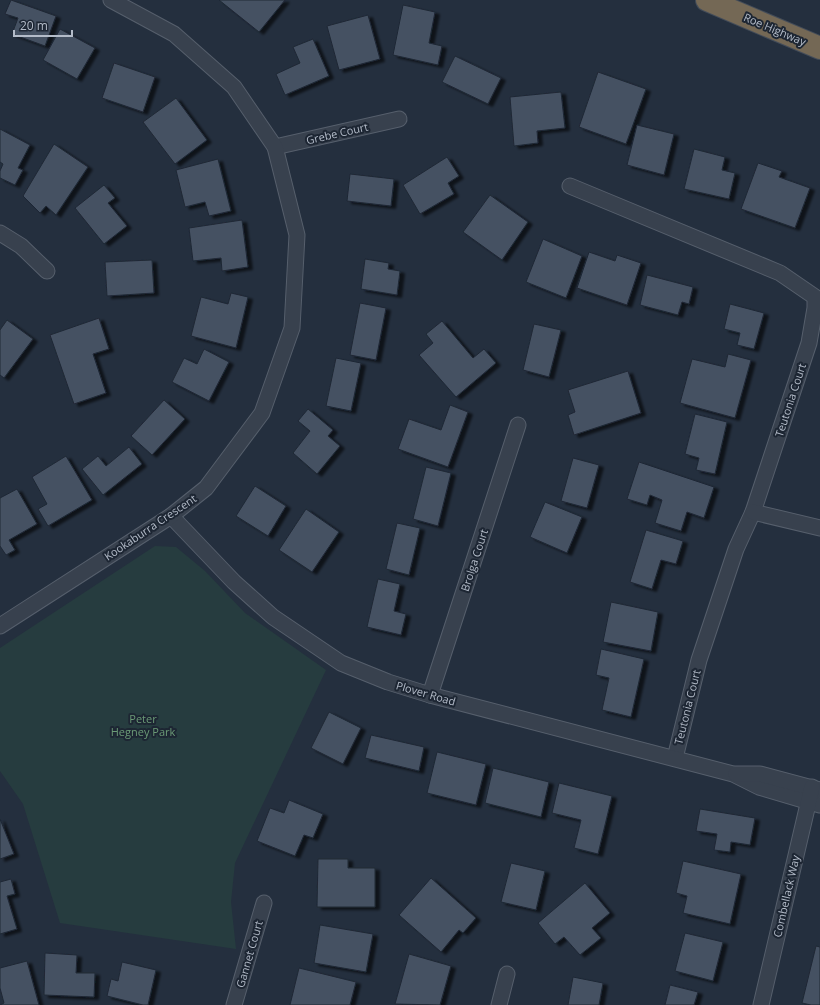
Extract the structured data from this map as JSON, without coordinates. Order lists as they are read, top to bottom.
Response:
{
  "streets": {
    "highway": ["Roe Highway"],
    "street": [
      "Grebe Court",
      "Teutonia Court",
      "Kookaburra Crescent",
      "Brolga Court",
      "Plover Road",
      "Combellack Way",
      "Gannet Court"
    ]
  },
  "crossings": [
    ["Grebe Court", "Kookaburra Crescent"],
    ["Teutonia Court", "Plover Road"],
    ["Kookaburra Crescent", "Plover Road"],
    ["Brolga Court", "Plover Road"],
    ["Plover Road", "Combellack Way"]
  ],
  "parks": ["Peter Hegney Park"],
  "scale_bar": "20 m"
}
